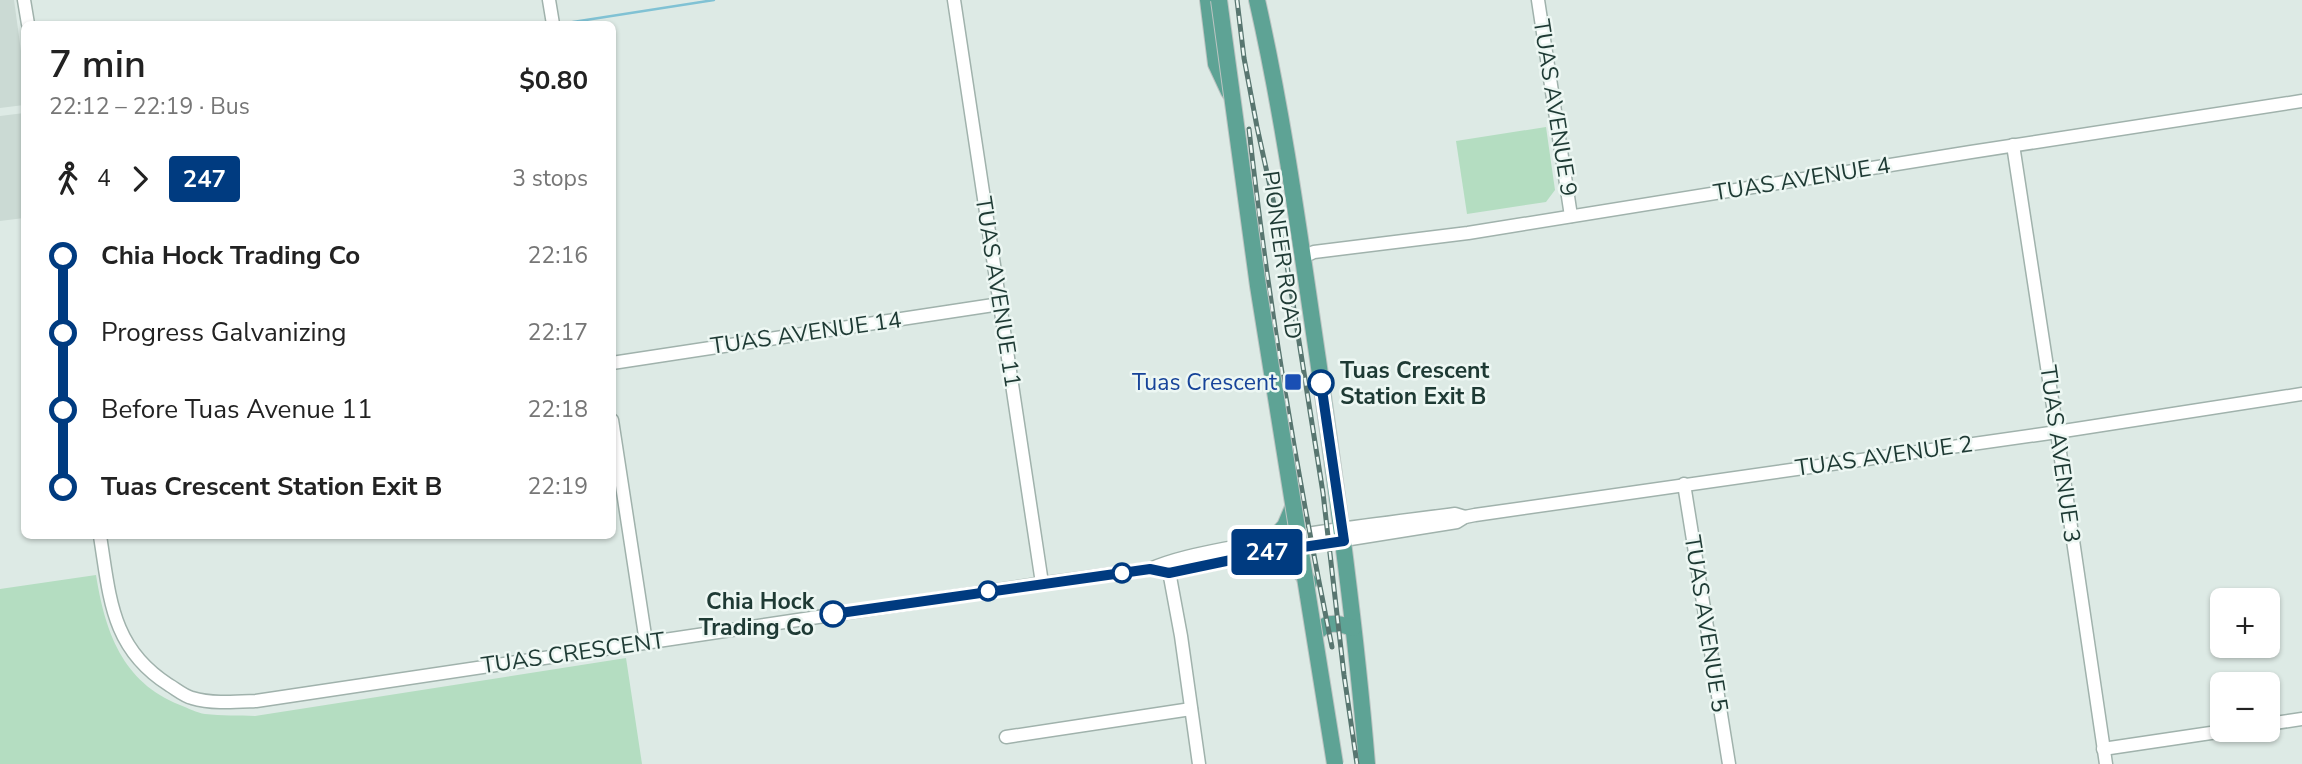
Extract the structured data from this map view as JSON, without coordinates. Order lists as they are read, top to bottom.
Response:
{
  "streets": {
    "main road": ["PIONEER ROAD"],
    "street": [
      "TUAS AVENUE 9",
      "TUAS AVENUE 4",
      "TUAS AVENUE 11",
      "TUAS AVENUE 14",
      "TUAS AVENUE 3",
      "TUAS AVENUE 2",
      "TUAS AVENUE 5",
      "TUAS CRESCENT"
    ]
  },
  "crossings": [
    ["TUAS AVENUE 9", "TUAS AVENUE 4"],
    ["TUAS AVENUE 4", "PIONEER ROAD"],
    ["TUAS AVENUE 4", "TUAS AVENUE 3"],
    ["PIONEER ROAD", "TUAS AVENUE 2"],
    ["PIONEER ROAD", "TUAS CRESCENT"],
    ["TUAS AVENUE 11", "TUAS AVENUE 14"],
    ["TUAS AVENUE 11", "TUAS CRESCENT"],
    ["TUAS AVENUE 3", "TUAS AVENUE 2"],
    ["TUAS AVENUE 2", "TUAS AVENUE 5"],
    ["TUAS AVENUE 2", "TUAS CRESCENT"]
  ],
  "places": {
    "transit": ["Tuas Crescent"],
    "other": ["Tuas Crescent Station Exit B", "Chia Hock Trading Co"]
  },
  "lines": ["bus line 247"],
  "page": {
    "on_map": "247",
    "heading": ["7 min", "22:12 – 22:19 · Bus", "$0.80"],
    "legs": ["4", "247", "3 stops"],
    "list": [
      {
        "name": "Chia Hock Trading Co",
        "value": "22:16"
      },
      {
        "name": "Progress Galvanizing",
        "value": "22:17"
      },
      {
        "name": "Before Tuas Avenue 11",
        "value": "22:18"
      },
      {
        "name": "Tuas Crescent Station Exit B",
        "value": "22:19"
      }
    ],
    "map_buttons": ["+", "−"]
  }
}
